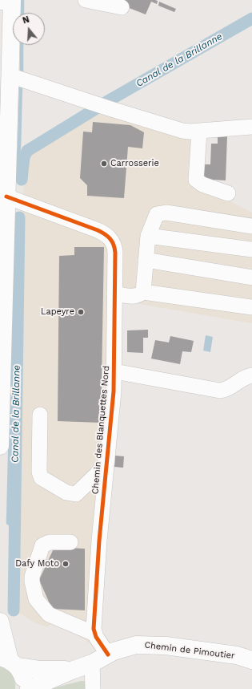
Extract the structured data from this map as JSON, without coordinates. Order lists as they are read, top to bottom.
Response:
{
  "streets": {
    "main road": ["Chemin de Pimoutier"],
    "street": ["Chemin des Blanquettes Nord"]
  },
  "water": ["Canal de la Brillanne"],
  "places": ["Carrosserie", "Lapeyre", "Dafy Moto"],
  "north": "top"
}
